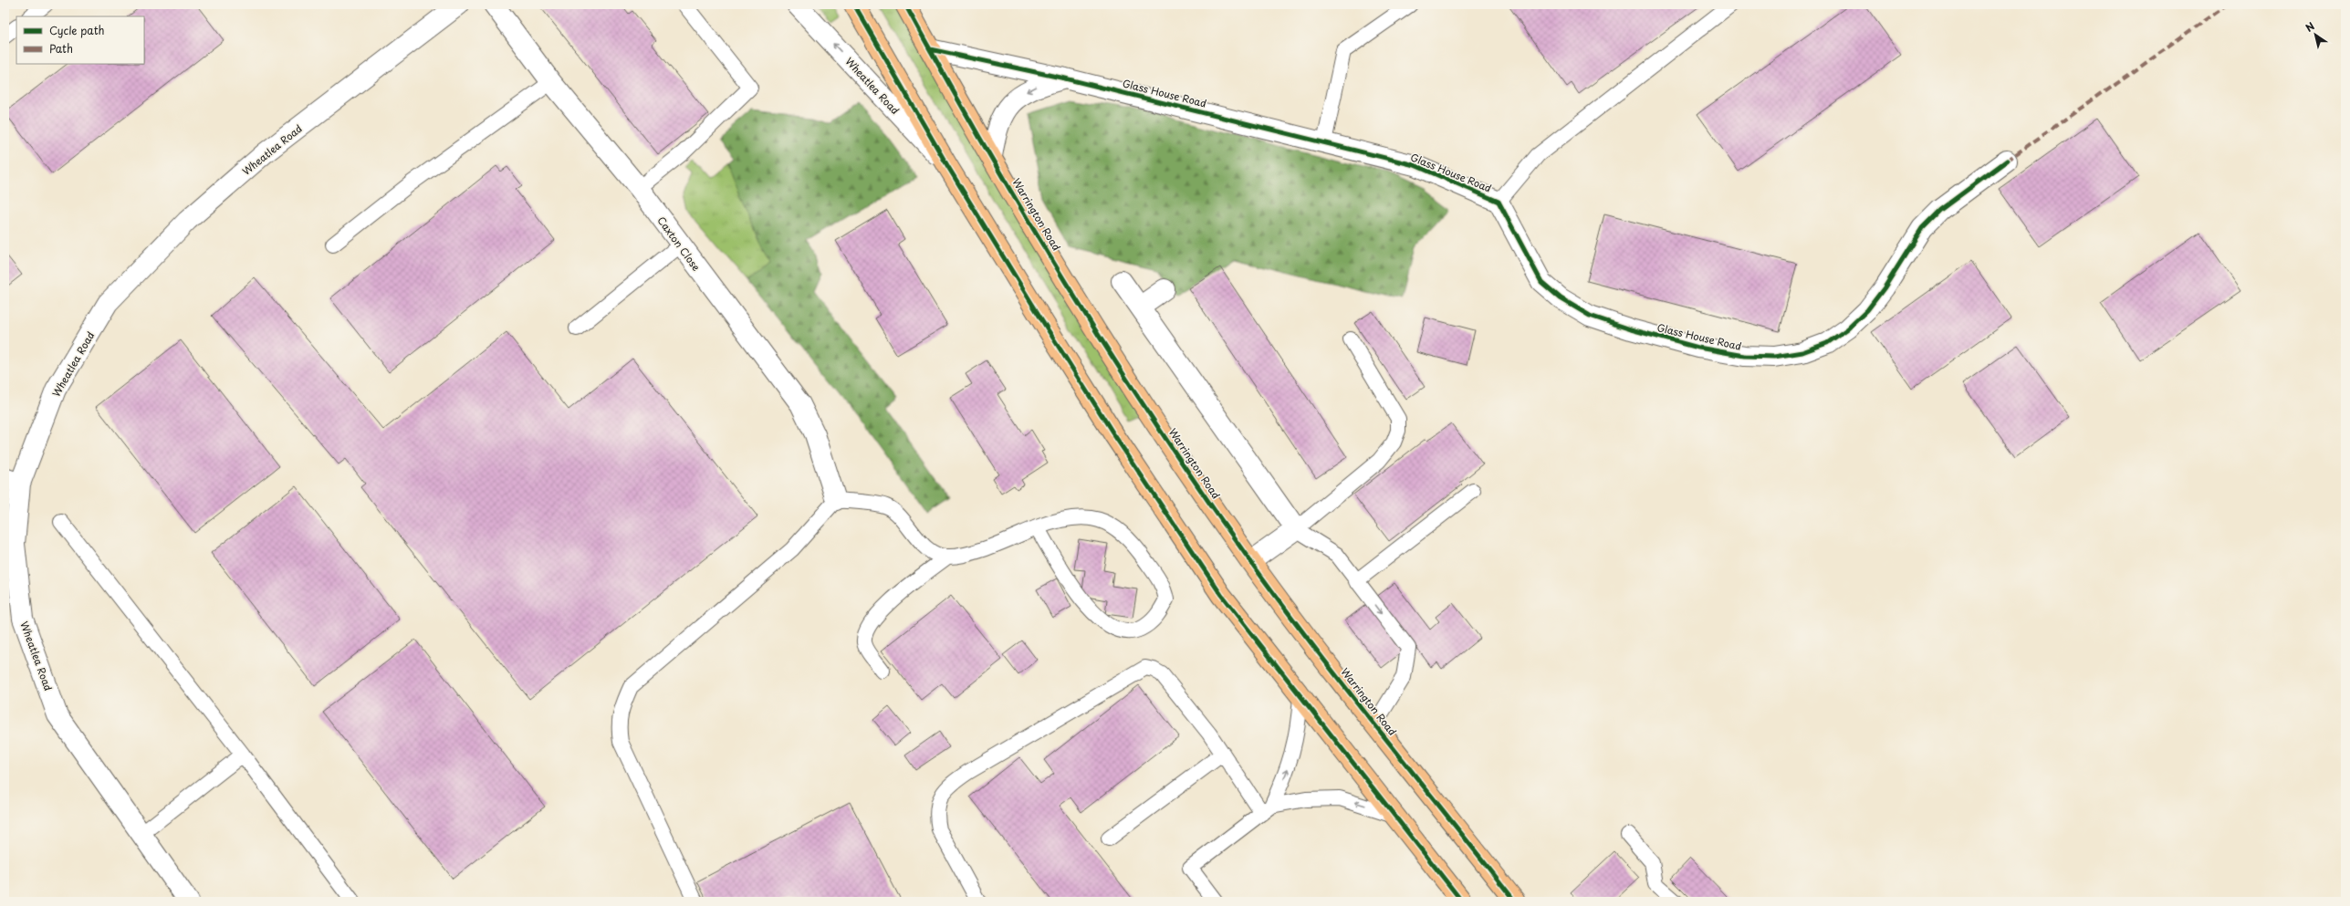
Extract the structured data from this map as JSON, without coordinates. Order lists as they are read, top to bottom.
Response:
{
  "streets": {
    "highway": ["Warrington Road"],
    "street": ["Wheatlea Road", "Glass House Road", "Caxton Close"]
  },
  "crossings": [
    ["Glass House Road", "Warrington Road"]
  ],
  "legend": ["Cycle path", "Path"],
  "north": "top left"
}
